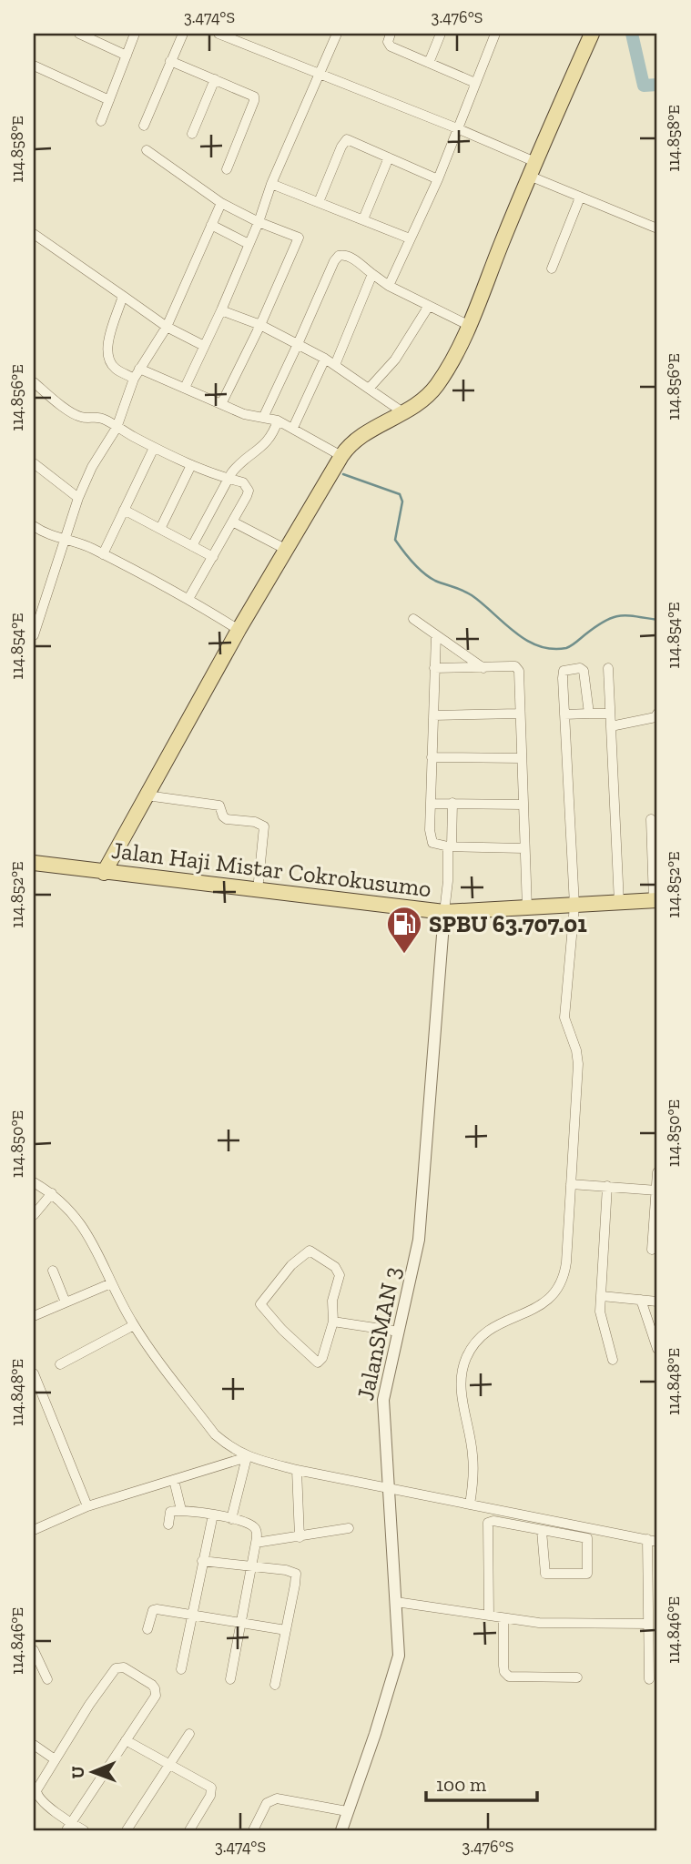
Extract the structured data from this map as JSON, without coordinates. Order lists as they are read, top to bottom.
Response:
{
  "streets": {
    "main road": ["Jalan Haji Mistar Cokrokusumo"],
    "street": ["JalanSMAN 3"]
  },
  "crossings": [
    ["Jalan Haji Mistar Cokrokusumo", "JalanSMAN 3"]
  ],
  "places": {
    "fuel station": ["SPBU 63.707.01"]
  },
  "scale_bar": "100 m",
  "north": "left",
  "coordinates": [
    "3.474°S",
    "3.476°S",
    "114.858°E",
    "114.856°E",
    "114.854°E",
    "114.852°E",
    "114.850°E",
    "114.848°E",
    "114.846°E"
  ]
}
